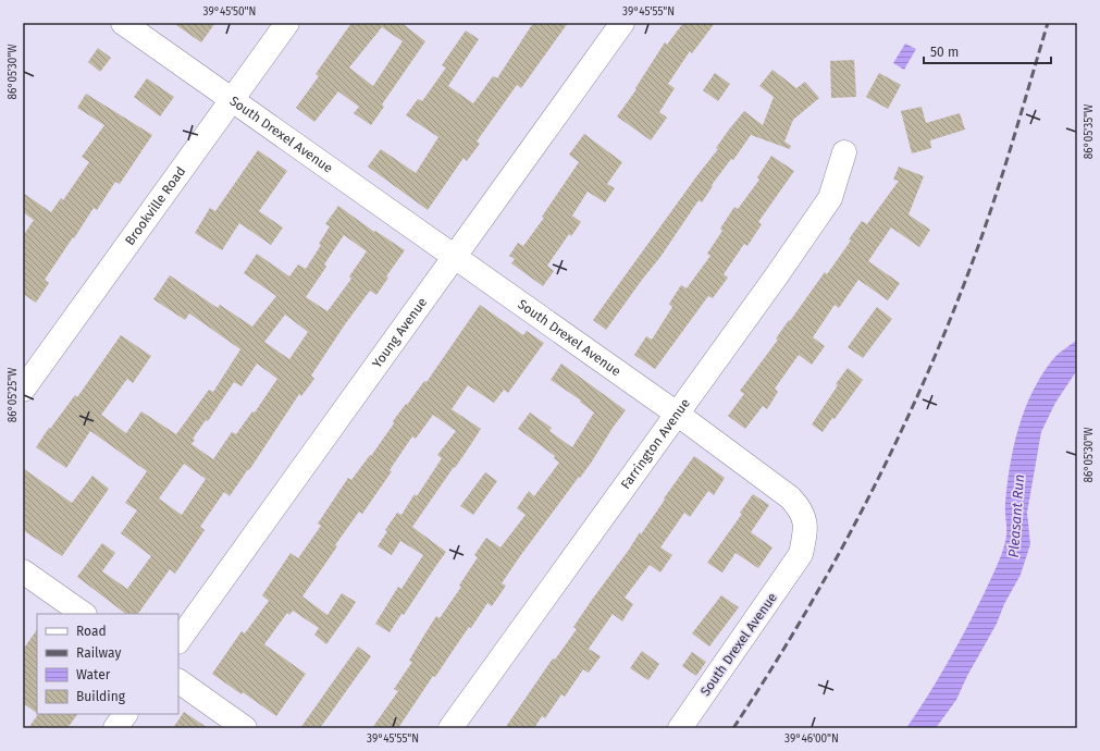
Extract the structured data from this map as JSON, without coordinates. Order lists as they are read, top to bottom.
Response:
{
  "streets": {
    "street": [
      "South Drexel Avenue",
      "Brookville Road",
      "Young Avenue",
      "Farrington Avenue"
    ]
  },
  "crossings": [
    ["South Drexel Avenue", "Brookville Road"],
    ["South Drexel Avenue", "Young Avenue"],
    ["South Drexel Avenue", "Farrington Avenue"]
  ],
  "water": ["Pleasant Run"],
  "legend": [
    "Road",
    "Railway",
    "Water",
    "Building"
  ],
  "scale_bar": "50 m",
  "coordinates": [
    "39°45'50\"N",
    "39°45'55\"N",
    "86°05'30\"W",
    "86°05'35\"W",
    "86°05'25\"W",
    "39°46'00\"N"
  ]
}
